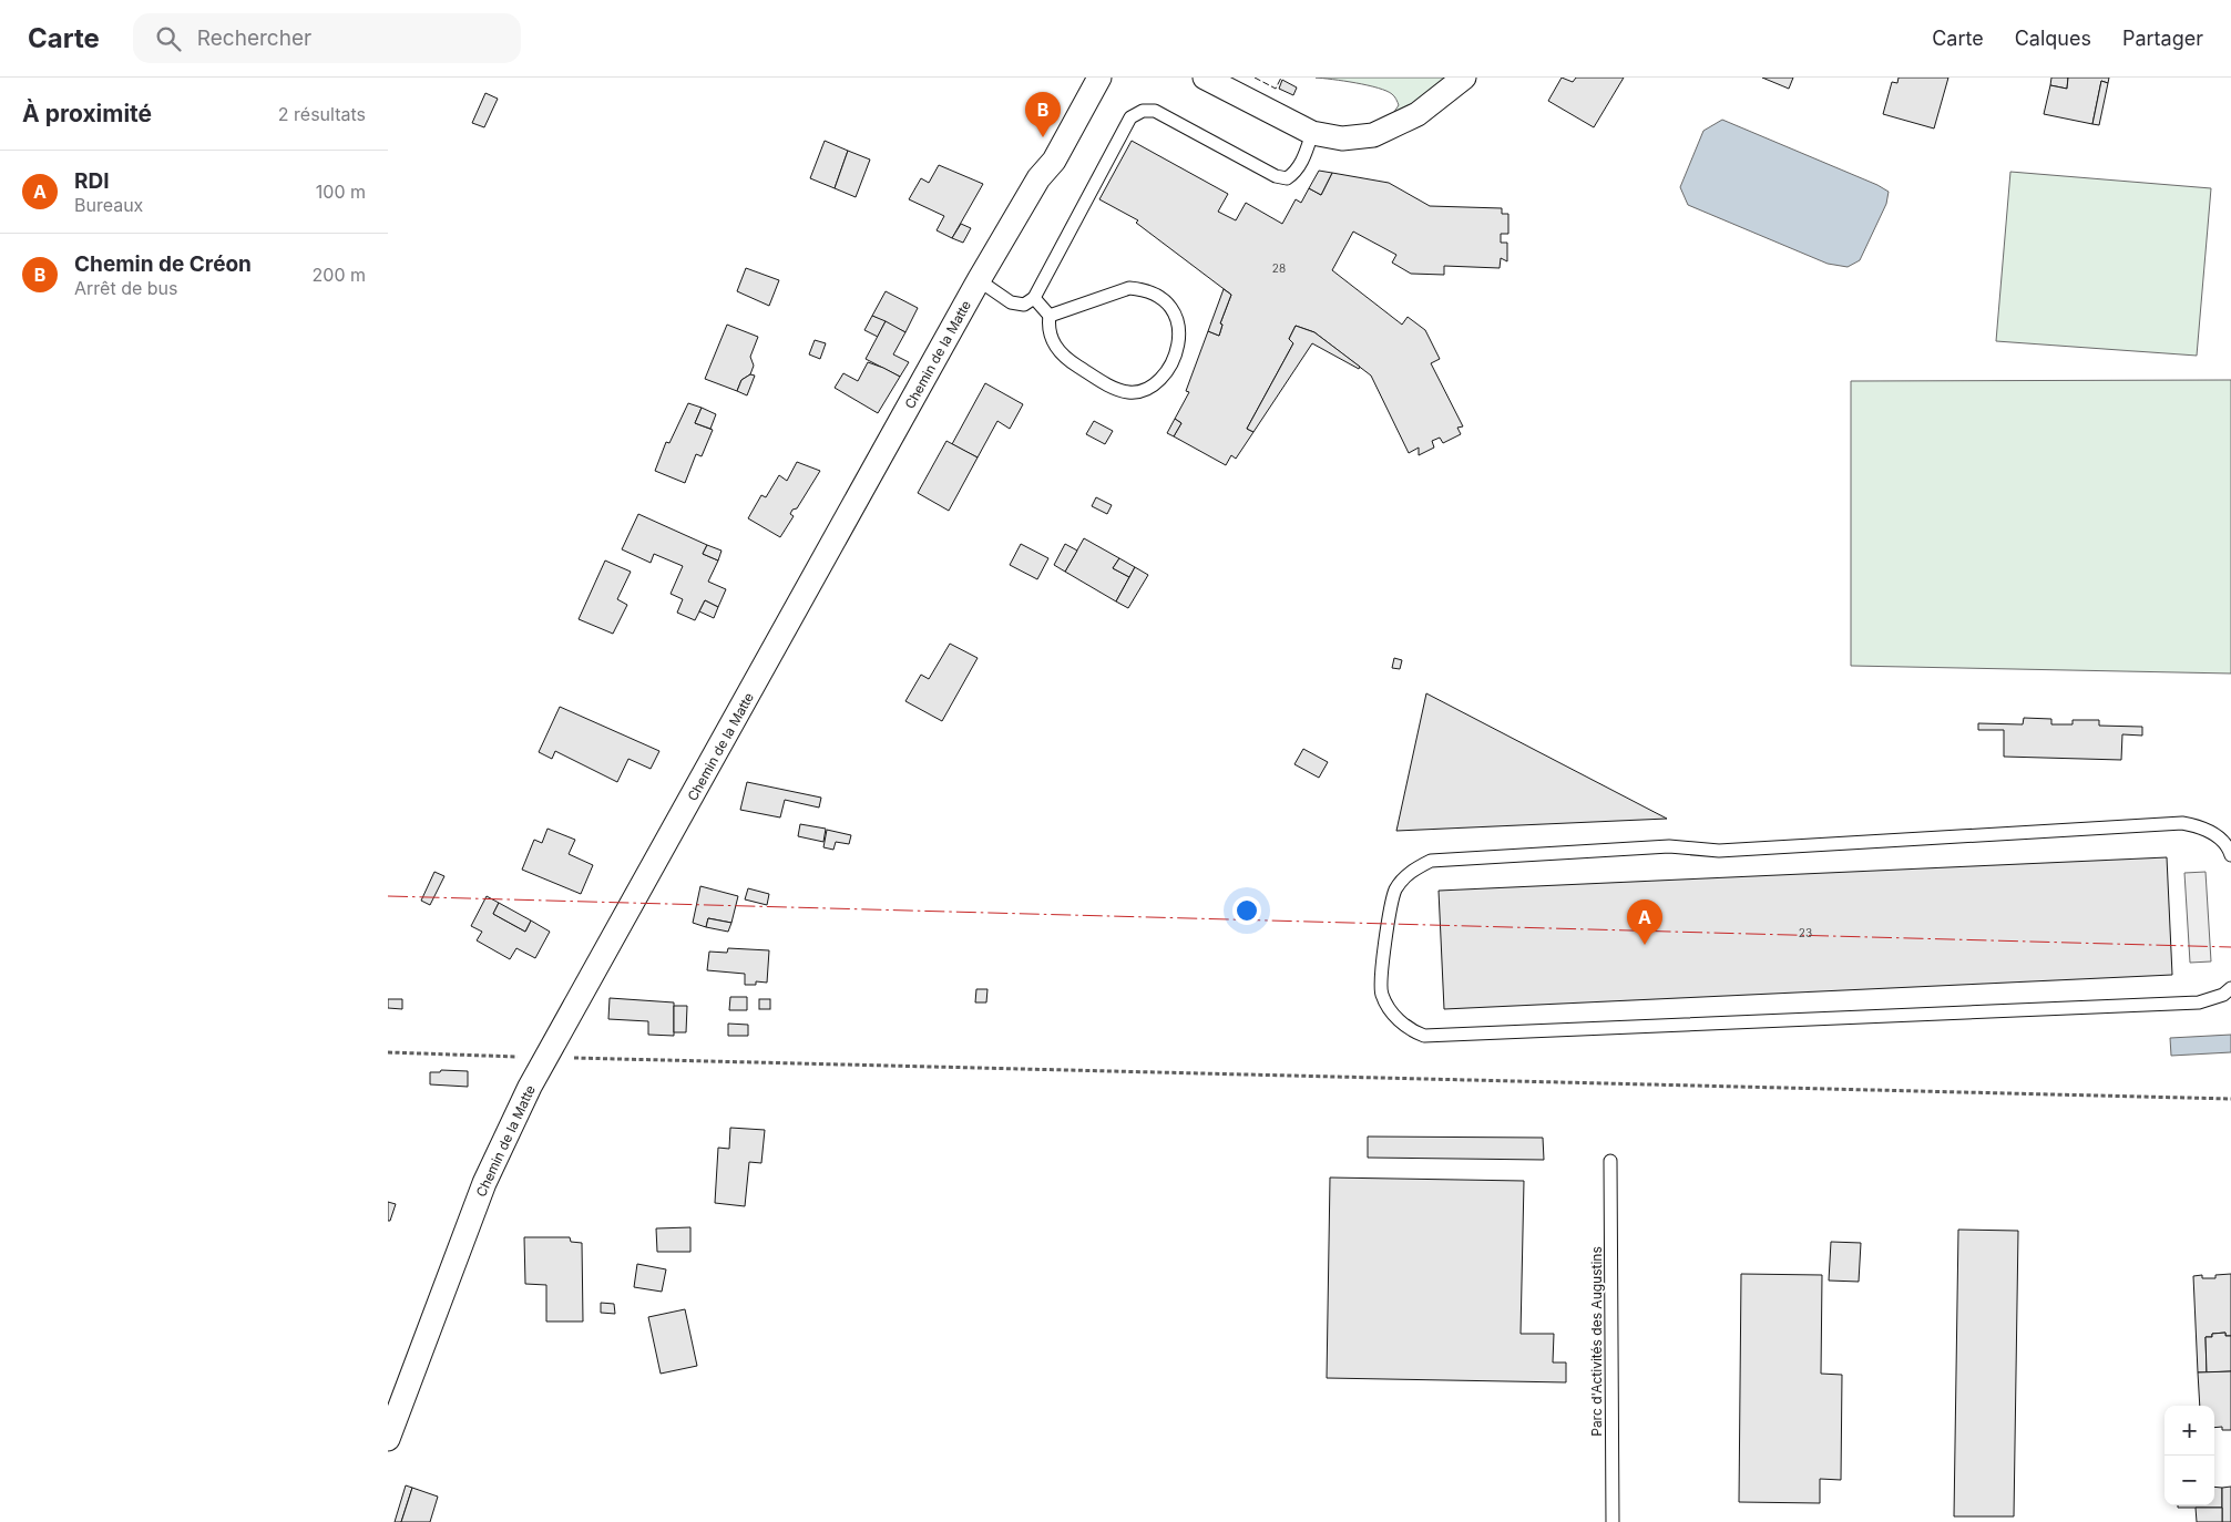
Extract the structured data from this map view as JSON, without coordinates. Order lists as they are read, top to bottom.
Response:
{
  "streets": {
    "street": ["Chemin de la Matte"],
    "lane": ["Parc d'Activités des Augustins"]
  },
  "house_numbers": ["28", "23"],
  "page": {
    "header": "Carte",
    "search": "Rechercher",
    "nav": ["Carte", "Calques", "Partager"],
    "heading": ["À proximité", "2 résultats"],
    "pins": ["B", "A"],
    "list": [
      {
        "mark": "A",
        "name": "RDI",
        "note": "Bureaux",
        "value": "100 m"
      },
      {
        "mark": "B",
        "name": "Chemin de Créon",
        "note": "Arrêt de bus",
        "value": "200 m"
      }
    ],
    "map_buttons": ["+", "−"]
  }
}
